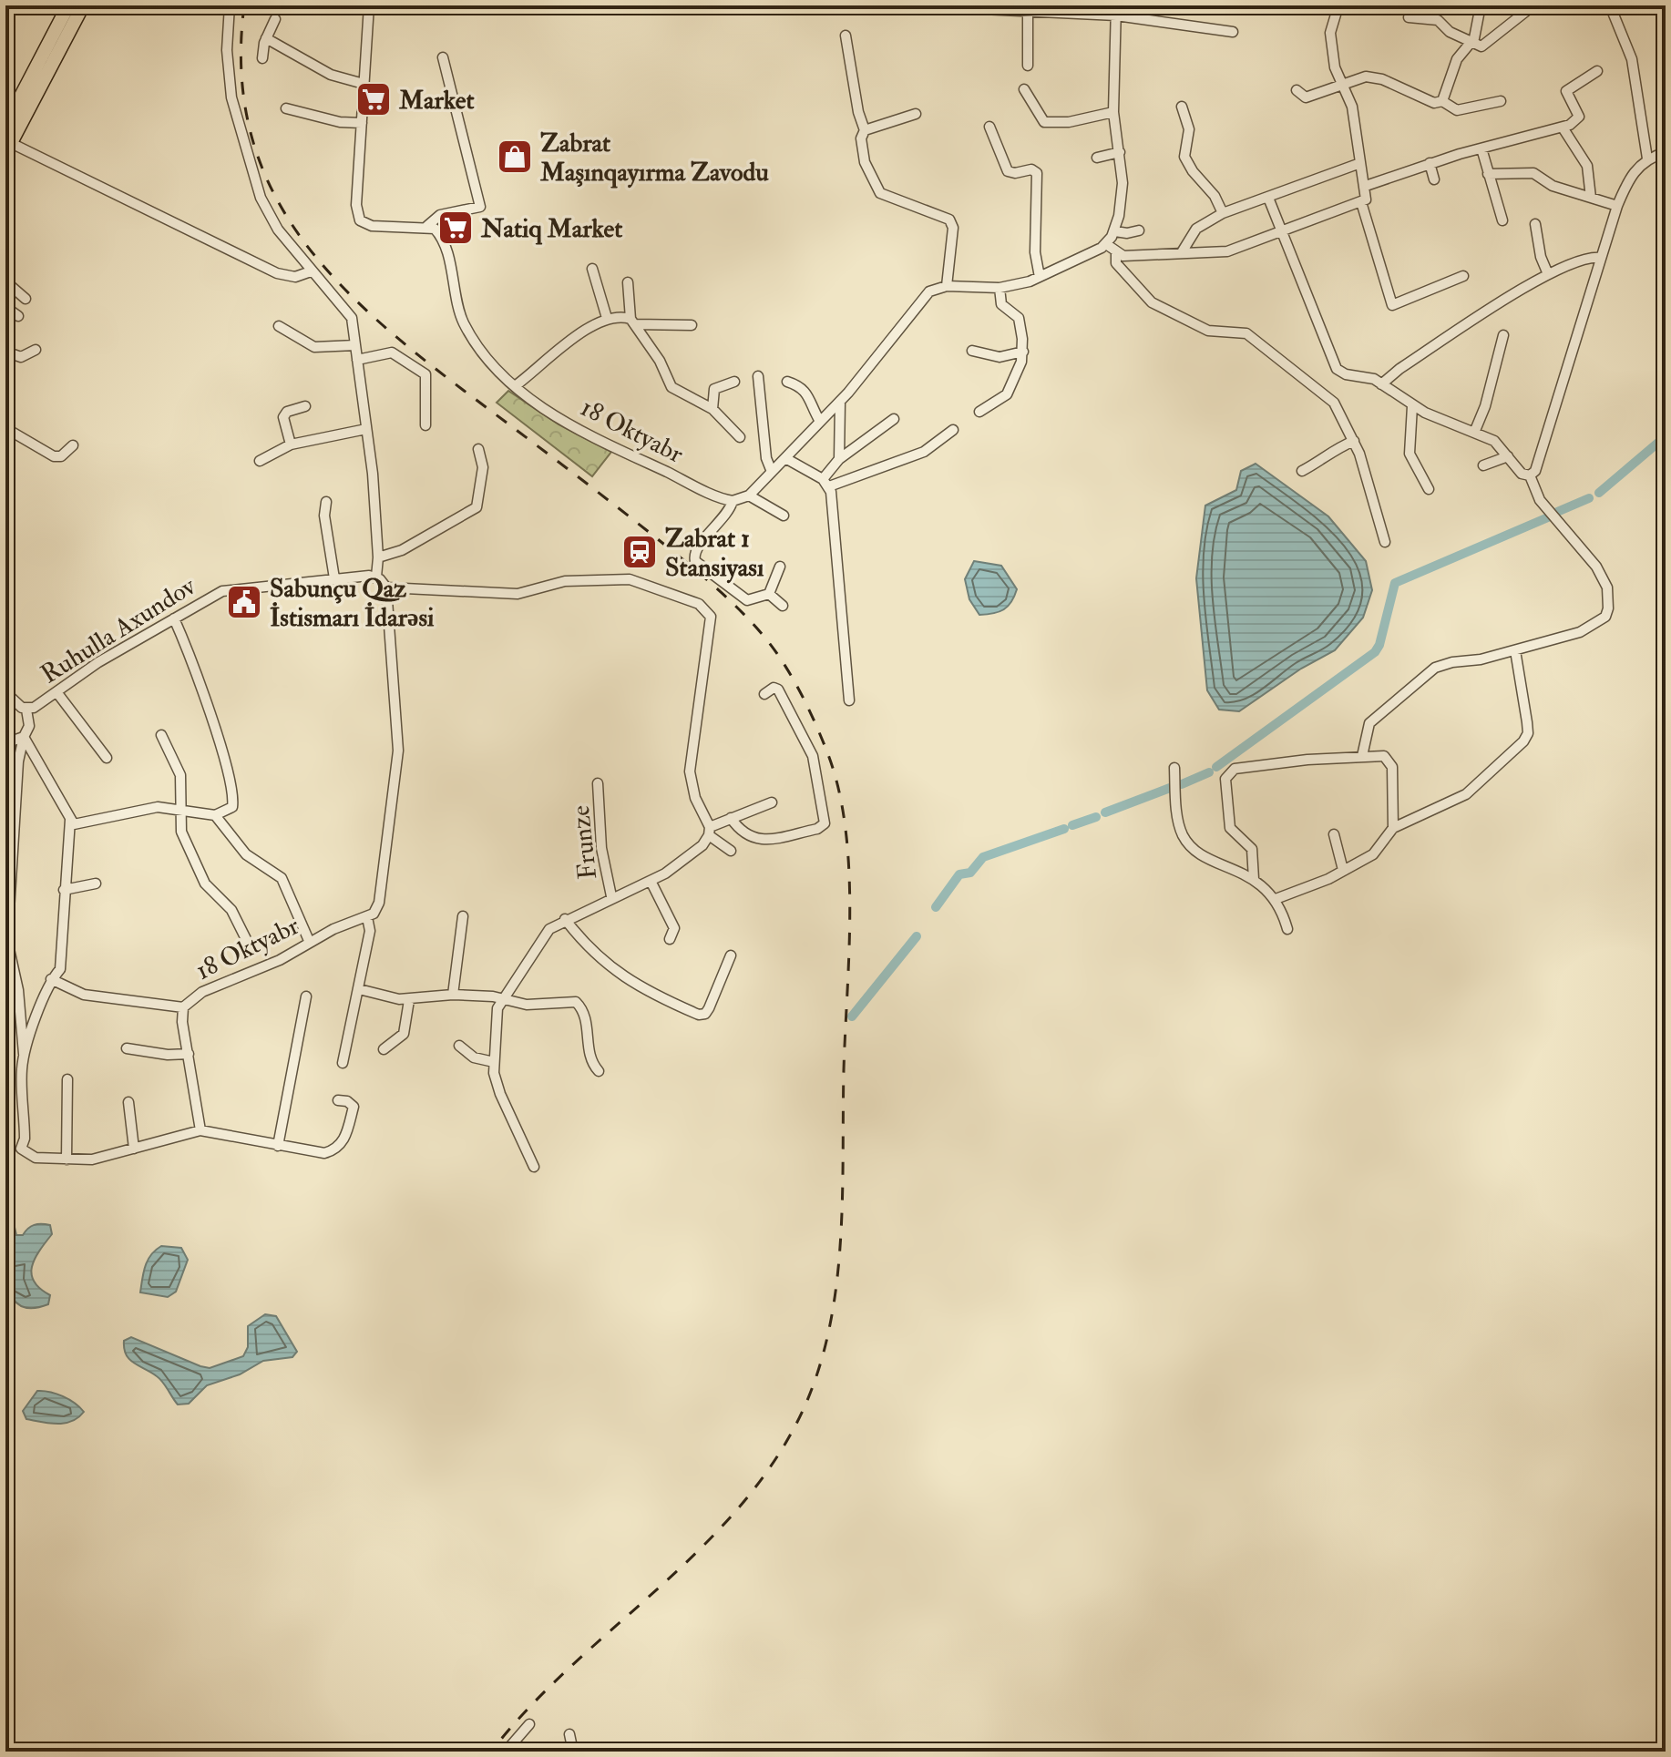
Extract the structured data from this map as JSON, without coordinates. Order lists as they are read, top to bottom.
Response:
{
  "streets": {
    "street": ["18 Oktyabr", "Ruhulla Axundov", "Frunze"]
  },
  "places": {
    "supermarket": ["Market", "Natiq Market"],
    "shop": ["Zabrat Maşınqayırma Zavodu"],
    "station": ["Zabrat 1 Stansiyası"],
    "public building": ["Sabunçu Qaz İstismarı İdarəsi"]
  }
}
